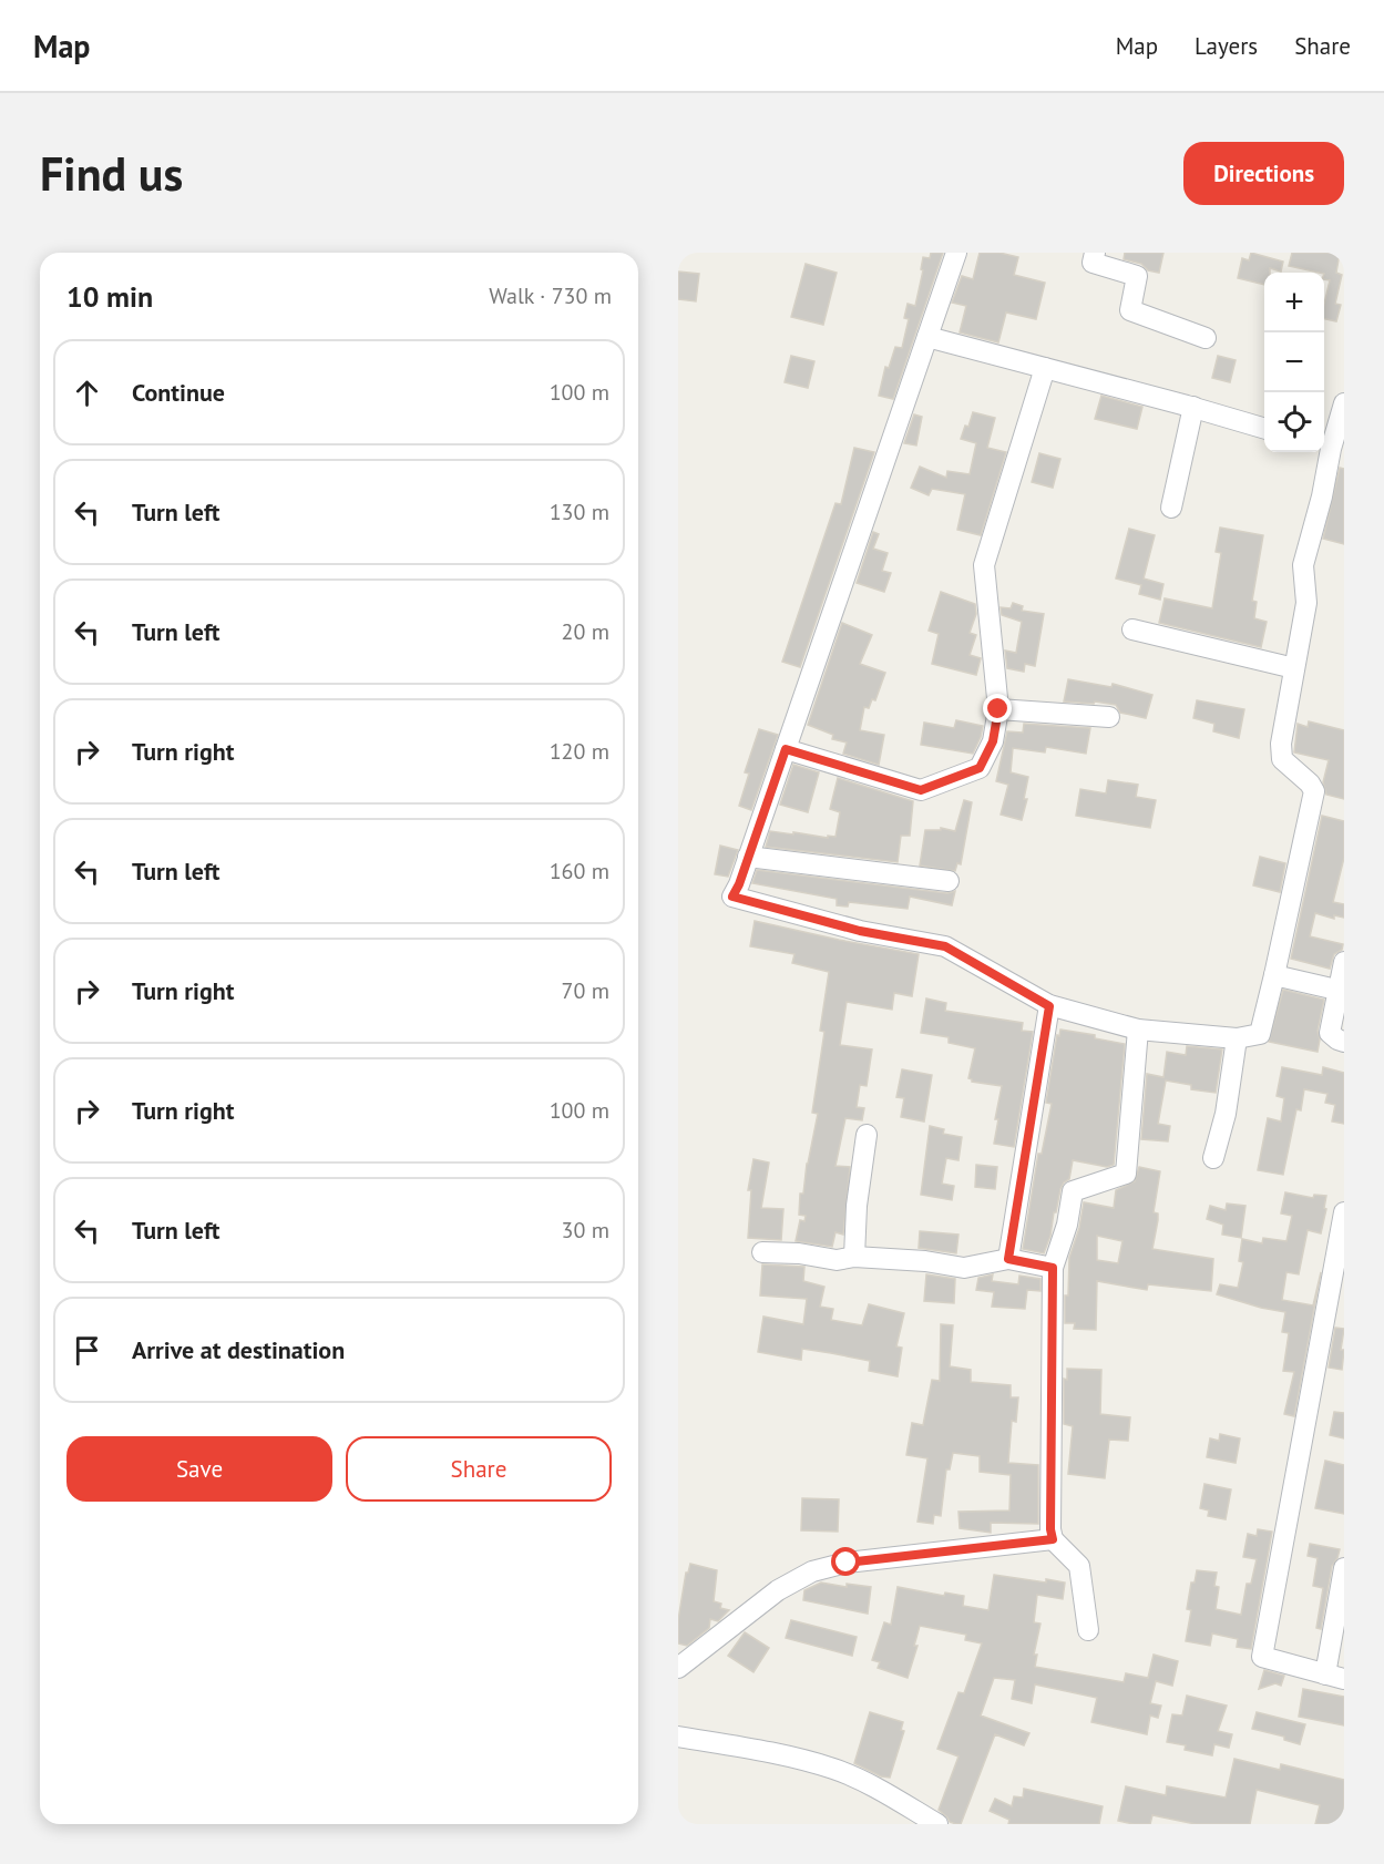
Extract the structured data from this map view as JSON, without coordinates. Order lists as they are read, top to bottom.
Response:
{
  "page": {
    "header": "Map",
    "nav": ["Map", "Layers", "Share"],
    "buttons": [
      "Directions",
      ["Save", "Share"]
    ],
    "title": "Find us",
    "heading": ["10 min", "Walk · 730 m"],
    "map_buttons": ["+", "−"],
    "list": [
      ["Continue", "100 m"],
      ["Turn left", "130 m"],
      ["Turn left", "20 m"],
      ["Turn right", "120 m"],
      ["Turn left", "160 m"],
      ["Turn right", "70 m"],
      ["Turn right", "100 m"],
      ["Turn left", "30 m"],
      "Arrive at destination"
    ]
  }
}
